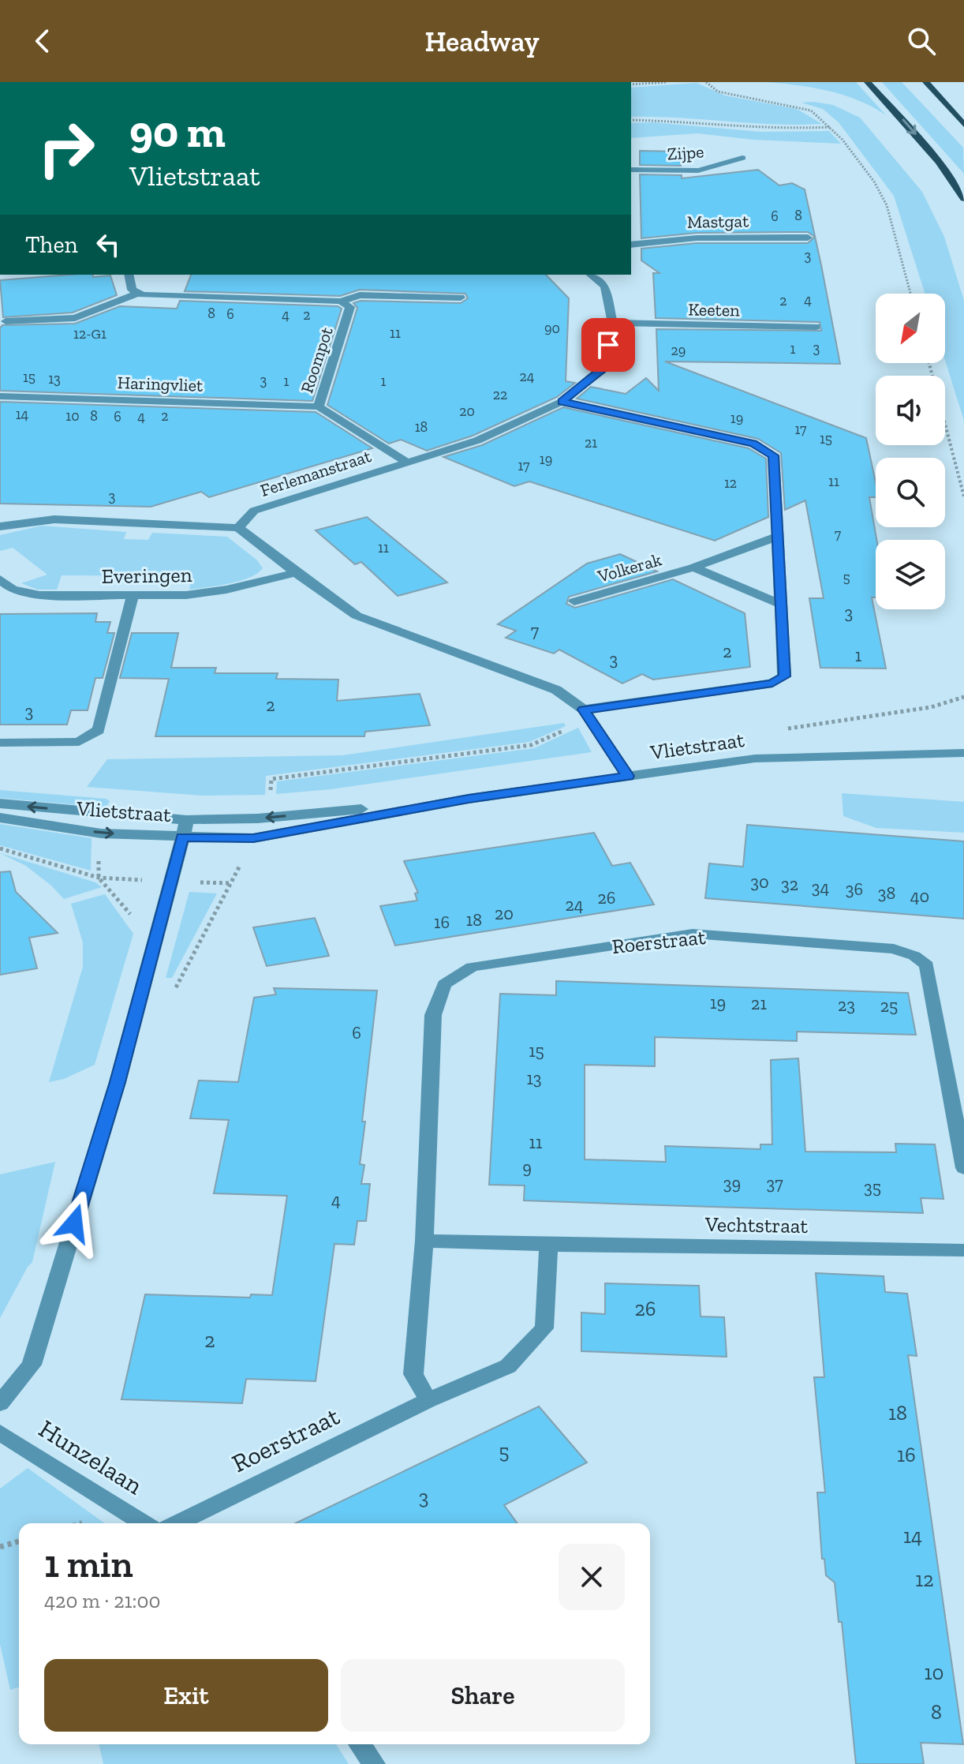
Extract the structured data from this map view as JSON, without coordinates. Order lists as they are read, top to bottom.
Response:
{
  "streets": {
    "street": [
      "Zijpe",
      "Mastgat",
      "Keeten",
      "Roompot",
      "Haringvliet",
      "Ferlemanstraat",
      "Volkerak",
      "Everingen",
      "Vlietstraat",
      "Roerstraat",
      "Vechtstraat",
      "Hunzelaan"
    ]
  },
  "crossings": [
    ["Keeten", "Ferlemanstraat"],
    ["Roompot", "Haringvliet"],
    ["Roompot", "Ferlemanstraat"],
    ["Roerstraat", "Vechtstraat"]
  ],
  "house_numbers": [
    "8",
    "6",
    "3",
    "4",
    "2",
    "8",
    "6",
    "4",
    "2",
    "90",
    "11",
    "12-G1",
    "3",
    "1",
    "29",
    "24",
    "15",
    "13",
    "3",
    "1",
    "1",
    "22",
    "20",
    "14",
    "10",
    "8",
    "2",
    "6",
    "4",
    "19",
    "18",
    "17",
    "15",
    "21",
    "19",
    "17",
    "11",
    "12",
    "3",
    "7",
    "11",
    "5",
    "3",
    "7",
    "2",
    "1",
    "3",
    "2",
    "3",
    "30",
    "32",
    "34",
    "36",
    "38",
    "40",
    "26",
    "24",
    "20",
    "18",
    "16",
    "19",
    "21",
    "23",
    "25",
    "6",
    "15",
    "13",
    "11",
    "9",
    "39",
    "37",
    "35",
    "4",
    "26",
    "2",
    "18",
    "5",
    "16",
    "3",
    "14",
    "12",
    "10",
    "8"
  ],
  "north": "bottom left",
  "page": {
    "header": "Headway",
    "turn": ["90 m", "Vlietstraat"],
    "then": "Then",
    "heading": ["1 min", "420 m · 21:00"],
    "buttons": ["Exit", "Share"]
  }
}
